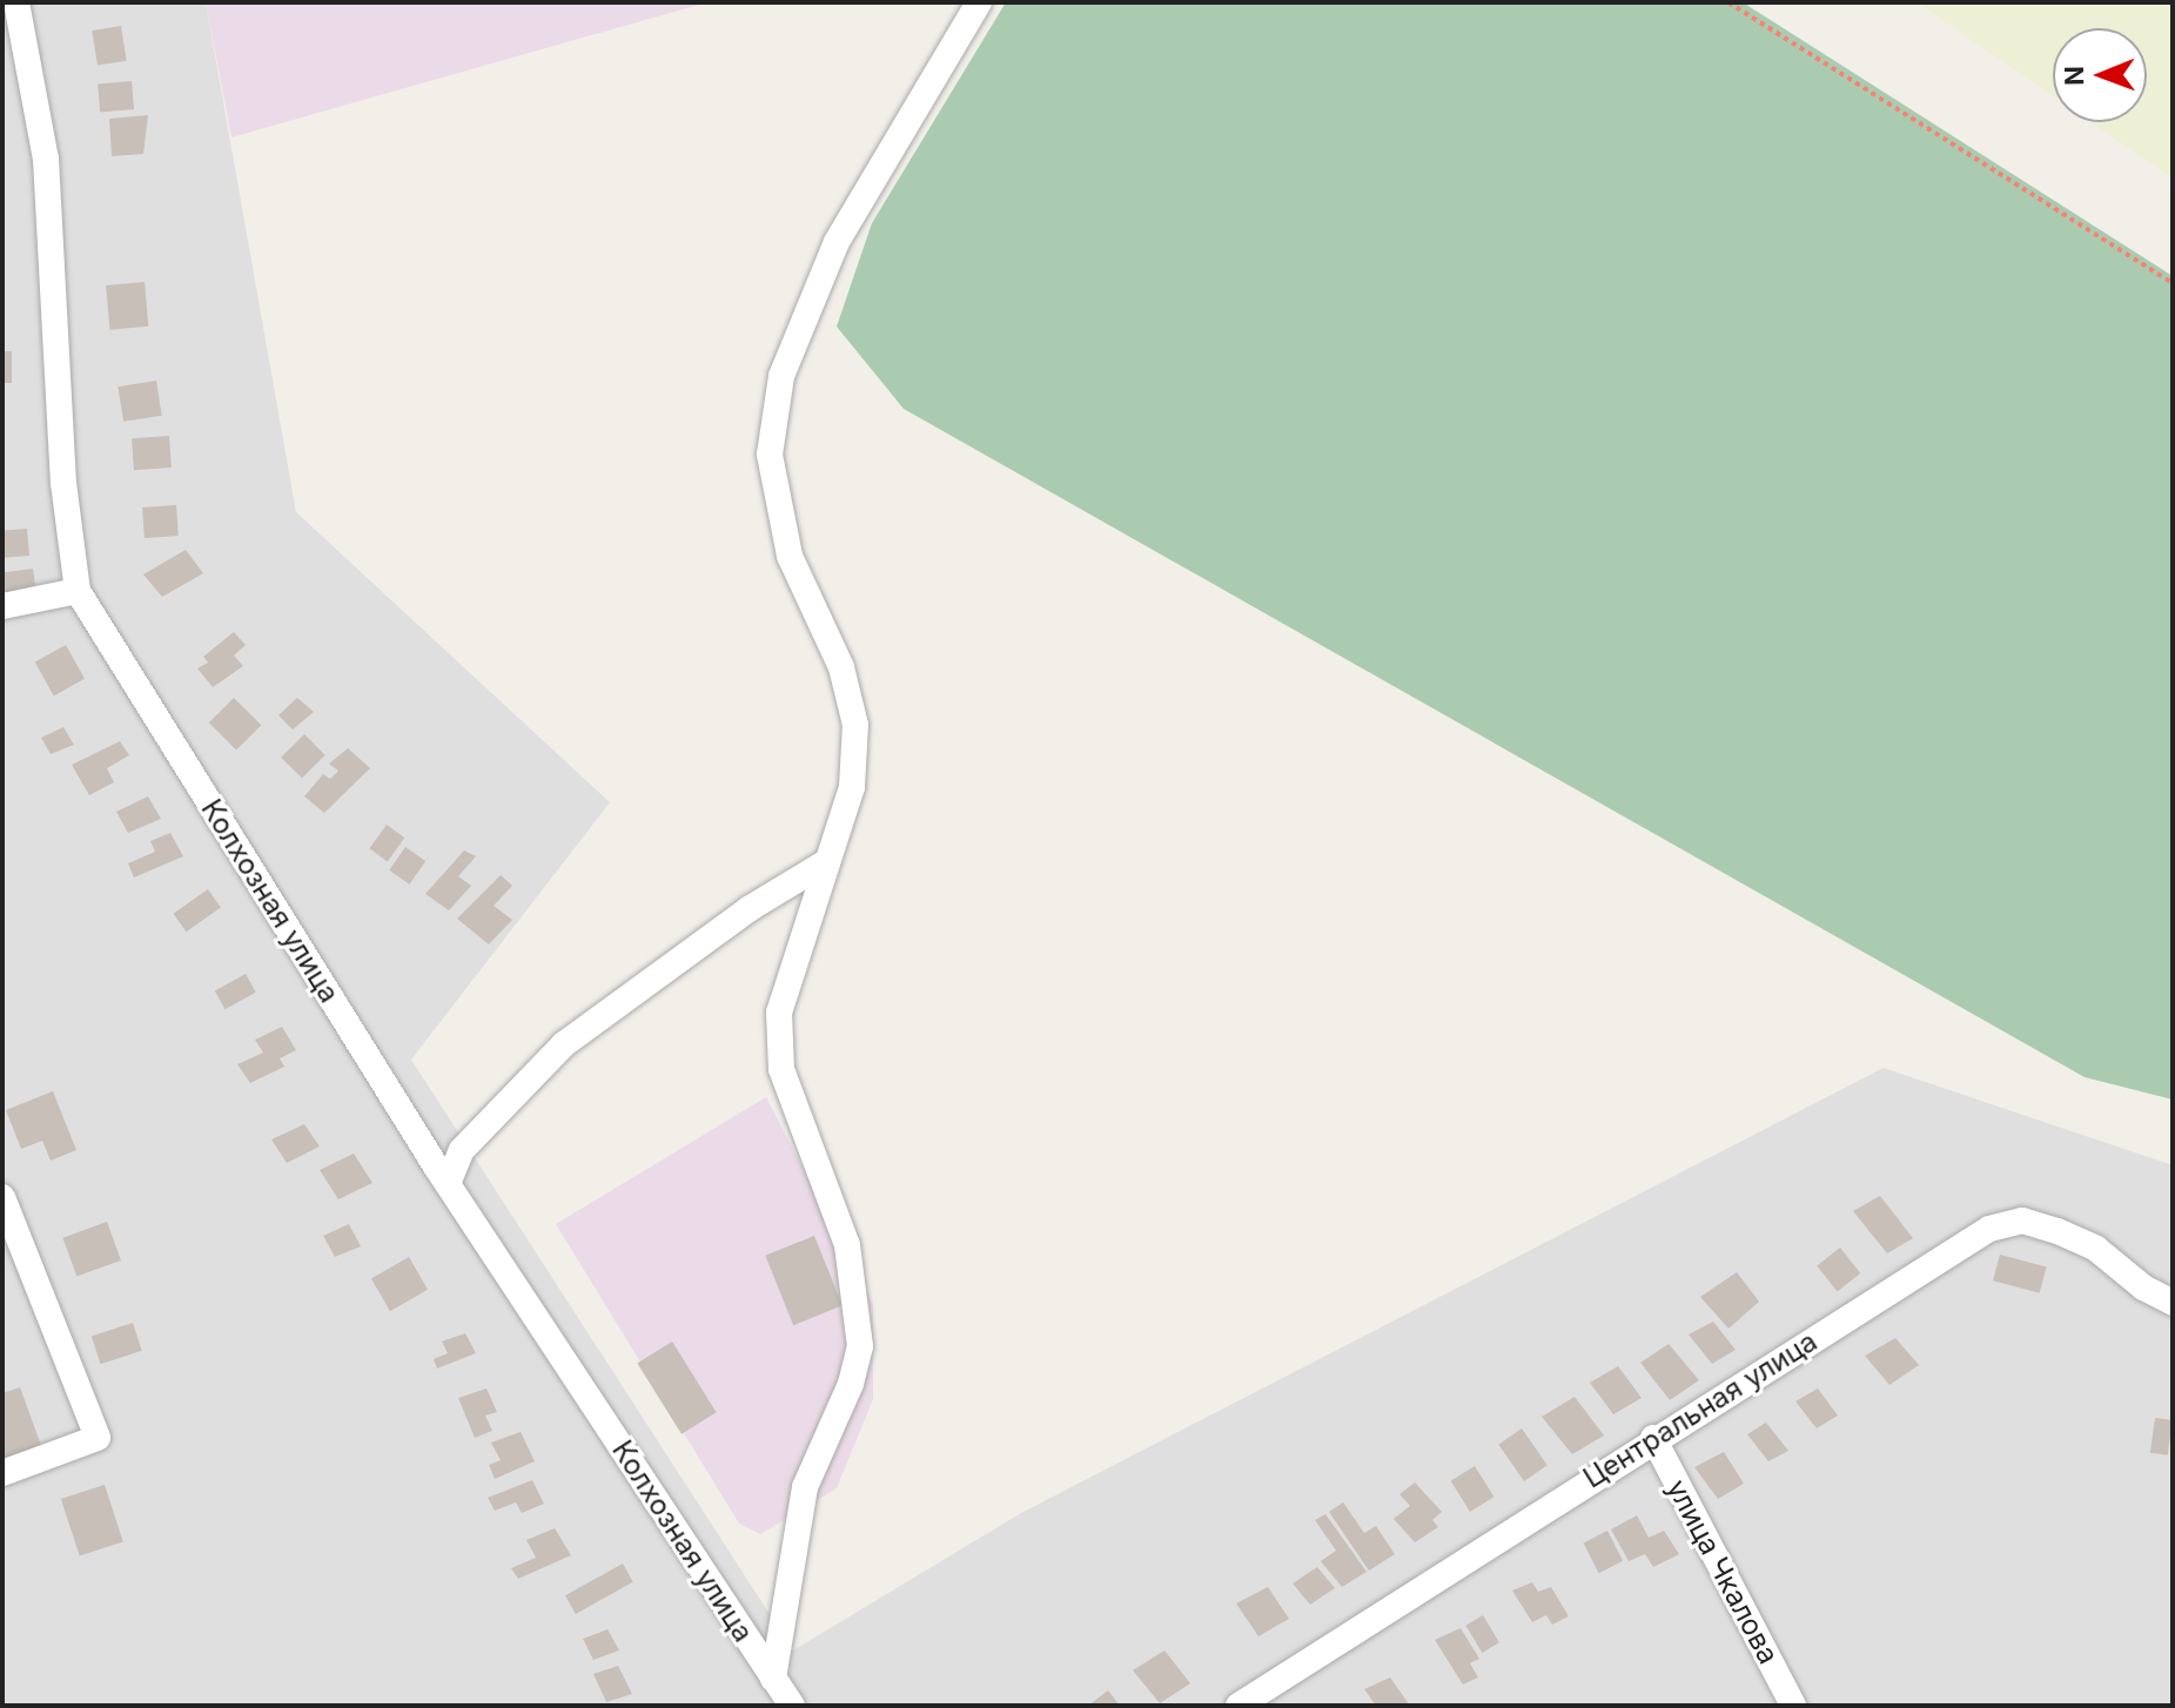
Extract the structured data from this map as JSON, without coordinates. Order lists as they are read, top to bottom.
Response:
{
  "streets": {
    "street": ["Колхозная улица", "Центральная улица", "улица Чкалова"]
  },
  "crossings": [
    ["Центральная улица", "улица Чкалова"]
  ],
  "north": "left"
}
